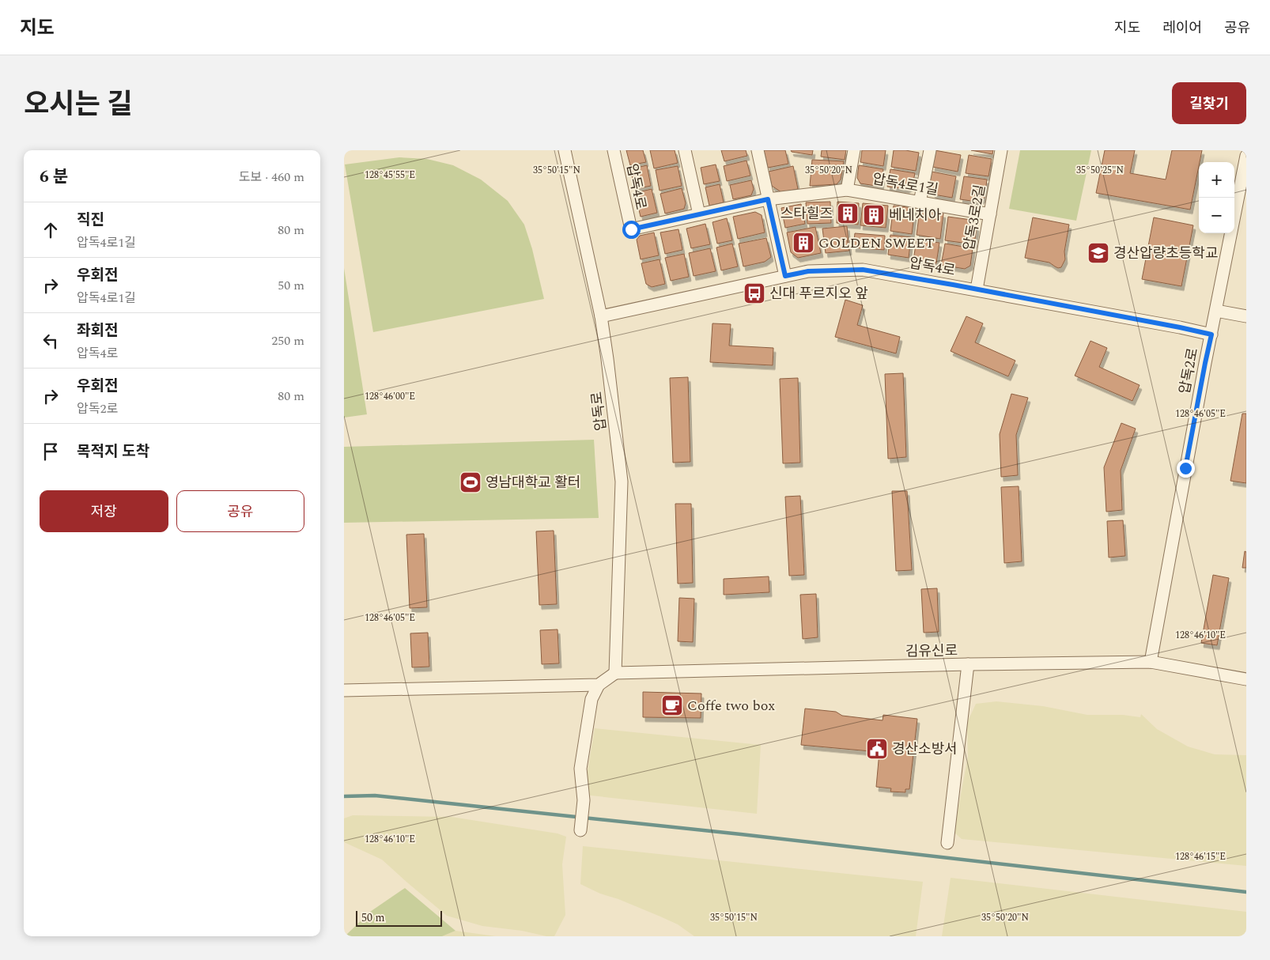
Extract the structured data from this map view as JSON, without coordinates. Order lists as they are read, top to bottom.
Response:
{
  "streets": {
    "street": [
      "압독4로1길",
      "압독4로",
      "압독3로2길",
      "압독2로",
      "압독로",
      "김유신로"
    ]
  },
  "crossings": [
    ["압독4로1길", "압독4로"],
    ["압독4로1길", "압독3로2길"],
    ["압독4로", "압독3로2길"],
    ["압독4로", "압독2로"],
    ["압독4로", "압독로"],
    ["압독2로", "김유신로"],
    ["압독로", "김유신로"]
  ],
  "places": {
    "building": ["스타힐즈", "베네치아", "GOLDEN SWEET"],
    "school or university": ["경산압량초등학교"],
    "bus stop": ["신대 푸르지오 앞"],
    "sports": ["영남대학교 활터"],
    "cafe": ["Coffe two box"],
    "public building": ["경산소방서"]
  },
  "scale_bar": "50 m",
  "page": {
    "header": "지도",
    "nav": ["지도", "레이어", "공유"],
    "title": "오시는 길",
    "buttons": [
      "길찾기",
      ["저장", "공유"]
    ],
    "heading": ["6 분", "도보 · 460 m"],
    "map_buttons": ["+", "−"],
    "list": [
      ["직진", "압독4로1길", "80 m"],
      ["우회전", "압독4로1길", "50 m"],
      ["좌회전", "압독4로", "250 m"],
      ["우회전", "압독2로", "80 m"],
      "목적지 도착"
    ],
    "scale": "50 m"
  },
  "coordinates": [
    "35°50'15\"N",
    "35°50'20\"N",
    "35°50'25\"N",
    "128°45'55\"E",
    "128°46'00\"E",
    "128°46'05\"E",
    "128°46'10\"E",
    "128°46'15\"E"
  ]
}
